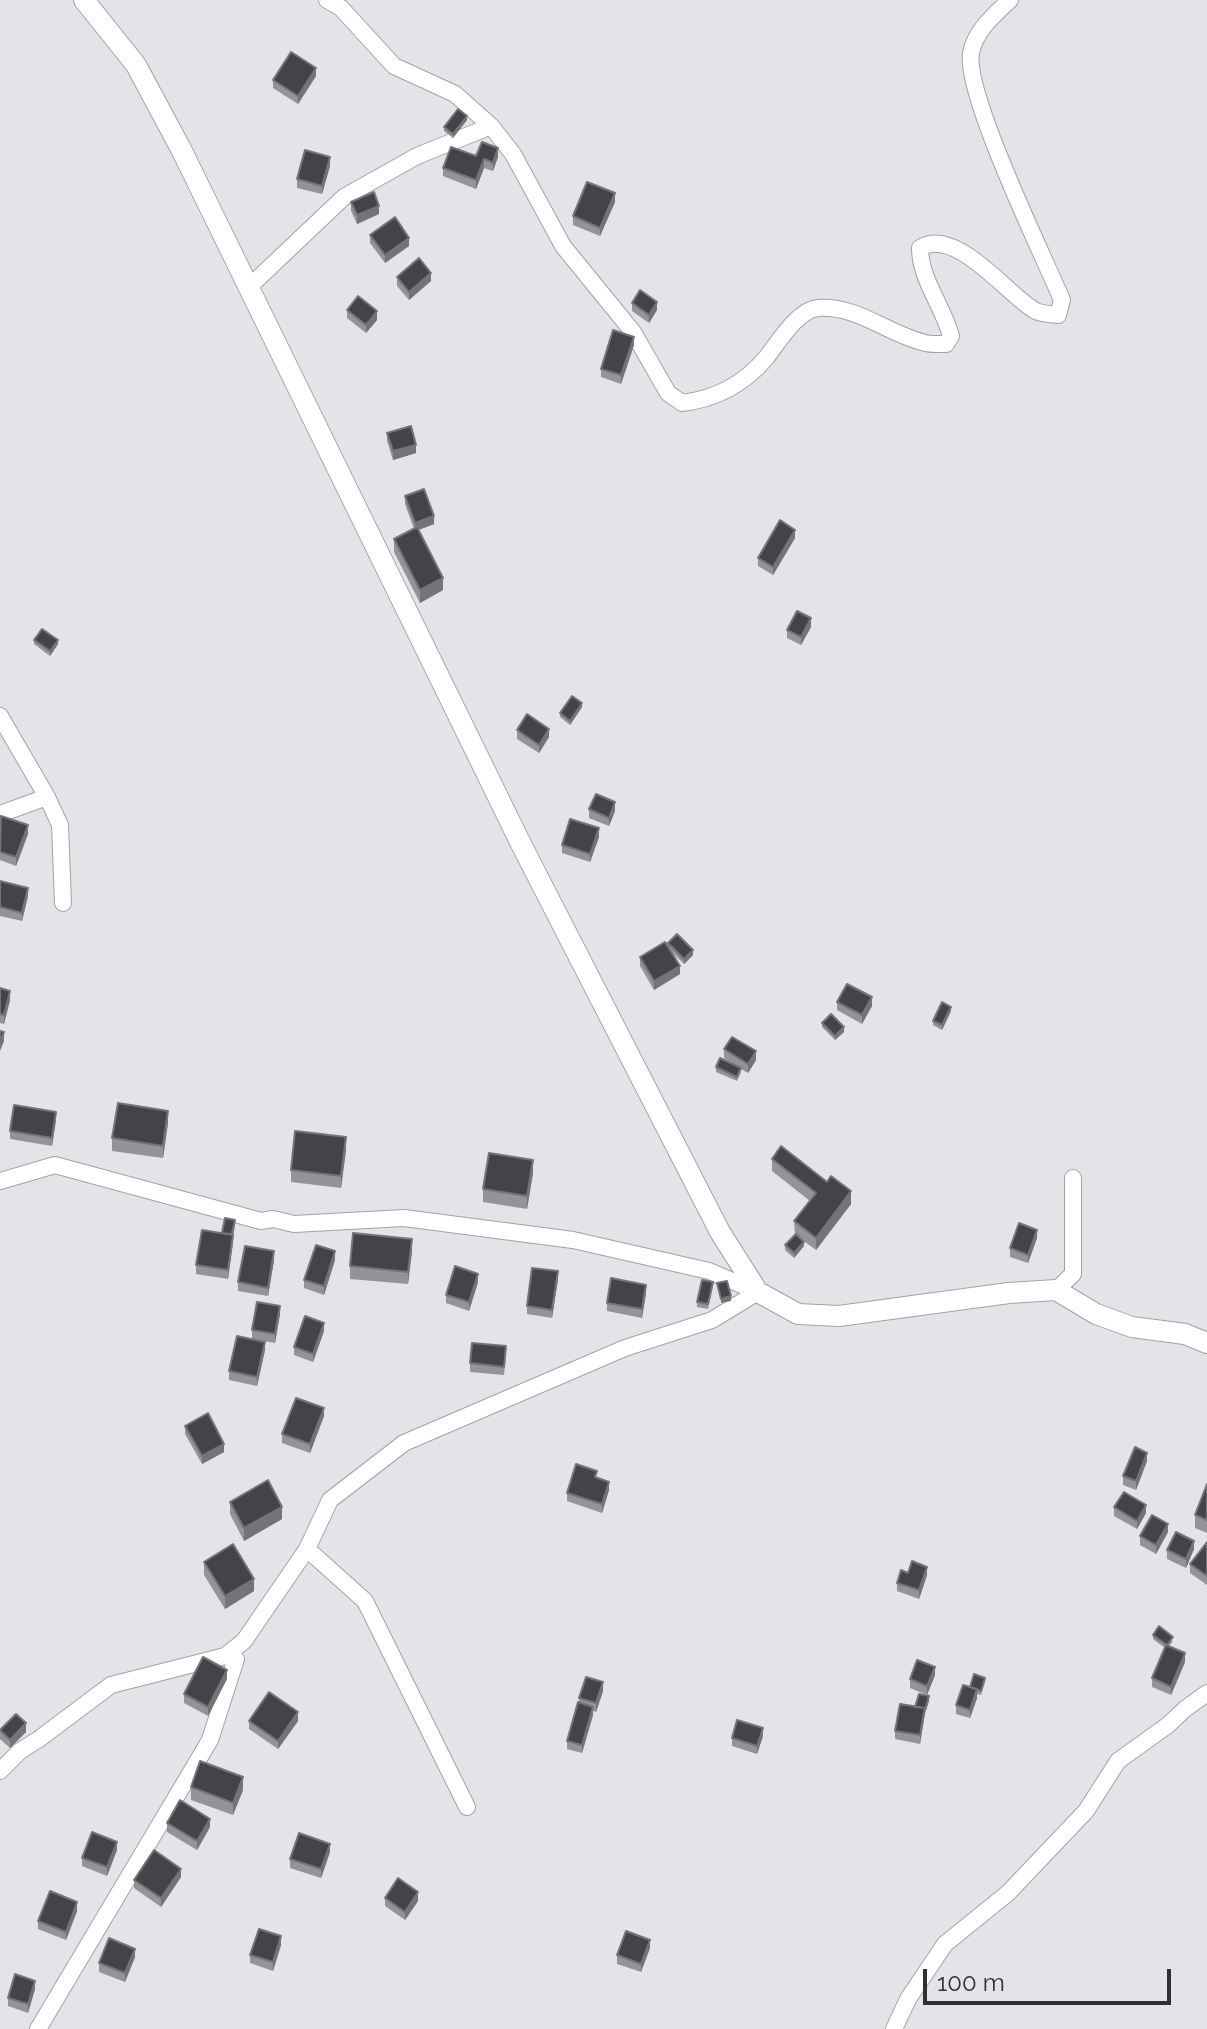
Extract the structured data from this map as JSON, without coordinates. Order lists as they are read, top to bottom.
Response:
{
  "scale_bar": "100 m"
}
